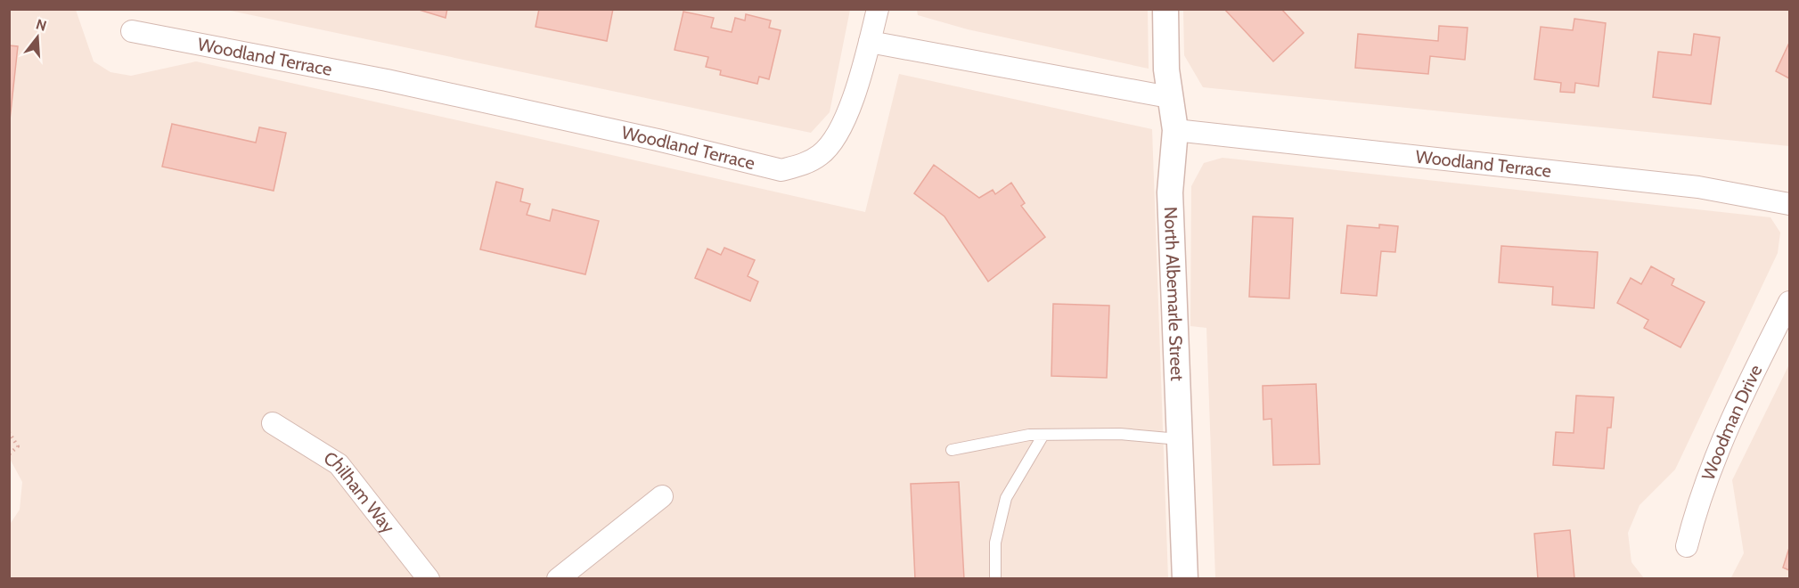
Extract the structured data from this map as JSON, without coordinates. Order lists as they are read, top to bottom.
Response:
{
  "streets": {
    "street": [
      "Woodland Terrace",
      "North Albemarle Street",
      "Woodman Drive",
      "Chilham Way"
    ]
  },
  "crossings": [
    ["Woodland Terrace", "North Albemarle Street"]
  ],
  "north": "top"
}
